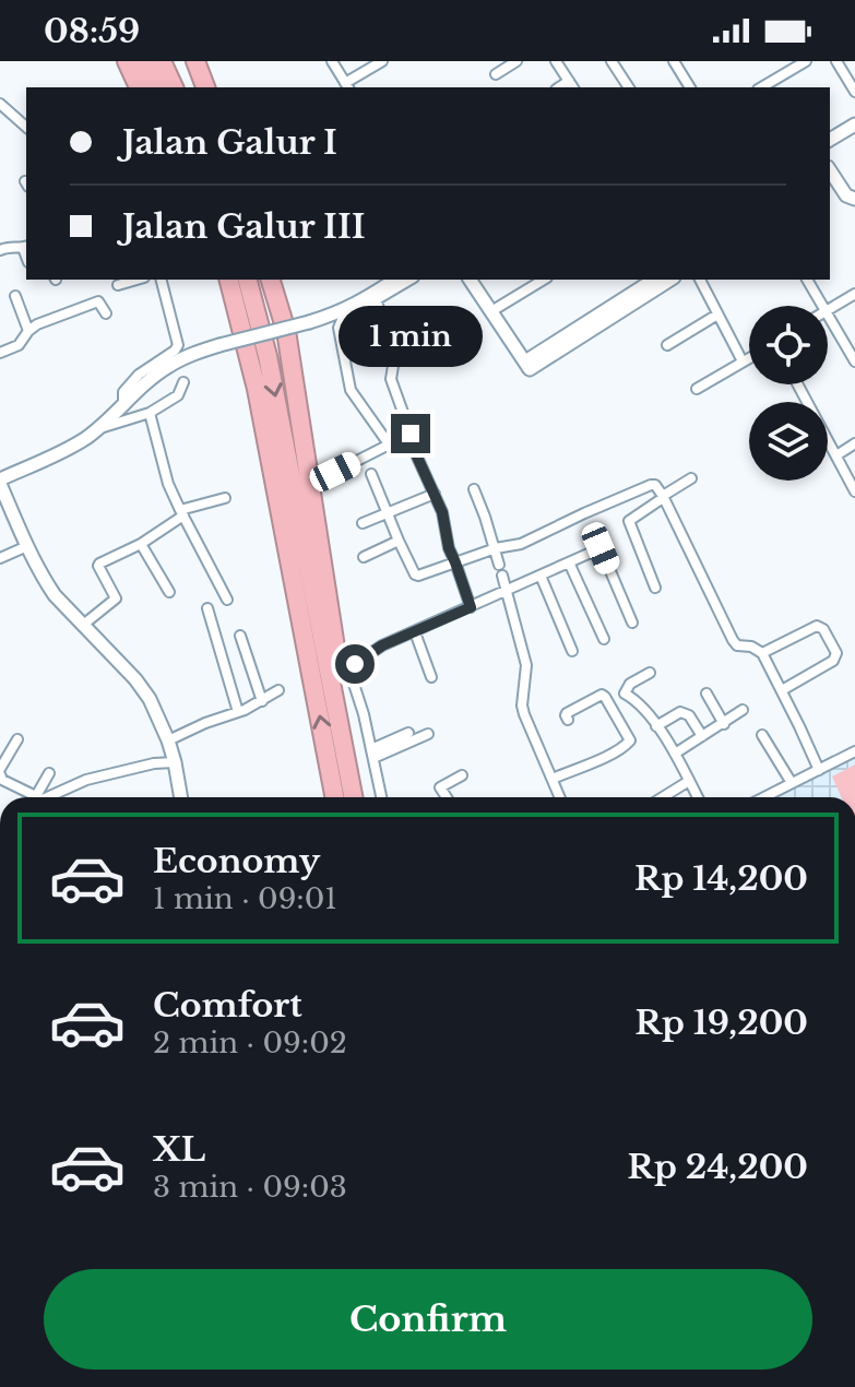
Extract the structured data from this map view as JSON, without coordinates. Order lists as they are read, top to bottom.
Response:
{
  "page": {
    "status": "08:59",
    "banner": ["Jalan Galur I", "Jalan Galur III"],
    "bubble": "1 min",
    "list": [
      {
        "name": "Economy",
        "note": "1 min · 09:01",
        "value": "Rp 14,200"
      },
      {
        "name": "Comfort",
        "note": "2 min · 09:02",
        "value": "Rp 19,200"
      },
      {
        "name": "XL",
        "note": "3 min · 09:03",
        "value": "Rp 24,200"
      }
    ],
    "buttons": "Confirm"
  }
}
